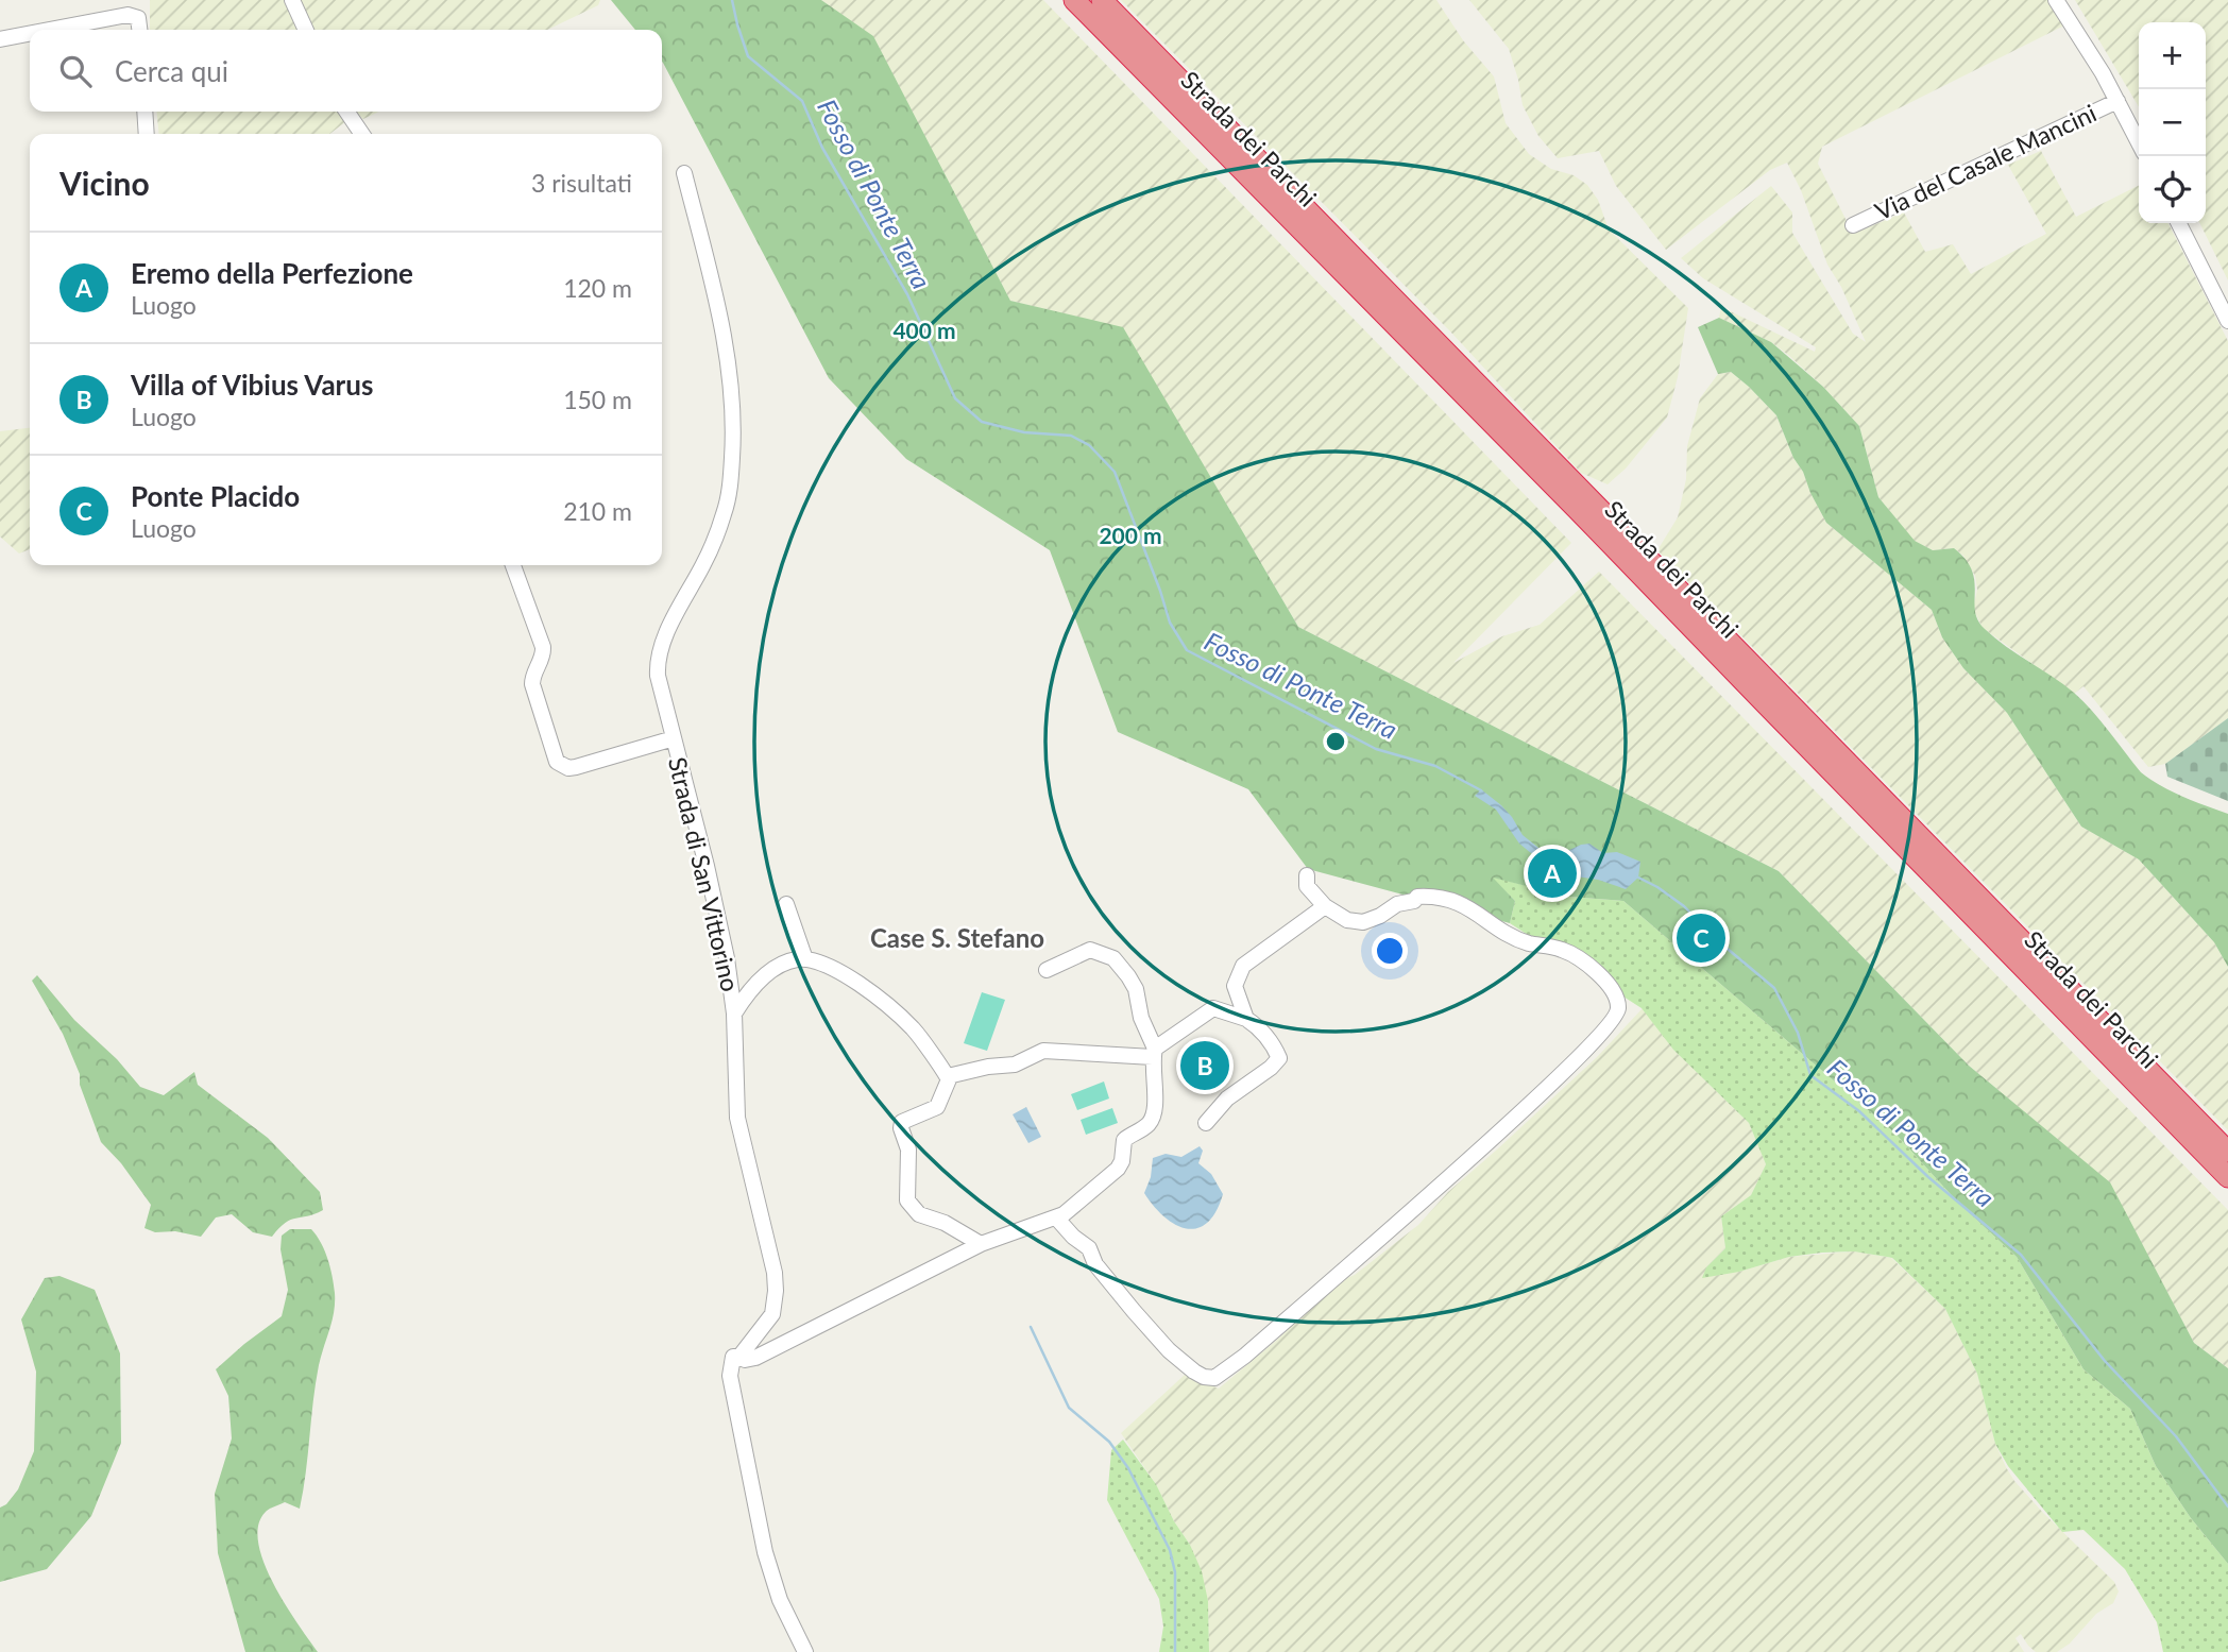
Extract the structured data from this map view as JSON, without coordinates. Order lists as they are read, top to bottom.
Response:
{
  "streets": {
    "highway": ["Strada dei Parchi"],
    "street": ["Via del Casale Mancini", "Strada di San Vittorino"]
  },
  "districts": ["Case S. Stefano"],
  "water": ["Fosso di Ponte Terra"],
  "page": {
    "map_buttons": ["+", "−"],
    "search": "Cerca qui",
    "heading": ["Vicino", "3 risultati"],
    "list": [
      {
        "mark": "A",
        "name": "Eremo della Perfezione",
        "note": "Luogo",
        "value": "120 m"
      },
      {
        "mark": "B",
        "name": "Villa of Vibius Varus",
        "note": "Luogo",
        "value": "150 m"
      },
      {
        "mark": "C",
        "name": "Ponte Placido",
        "note": "Luogo",
        "value": "210 m"
      }
    ],
    "pins": ["A", "C", "B"]
  },
  "rings": ["400 m", "200 m"]
}
